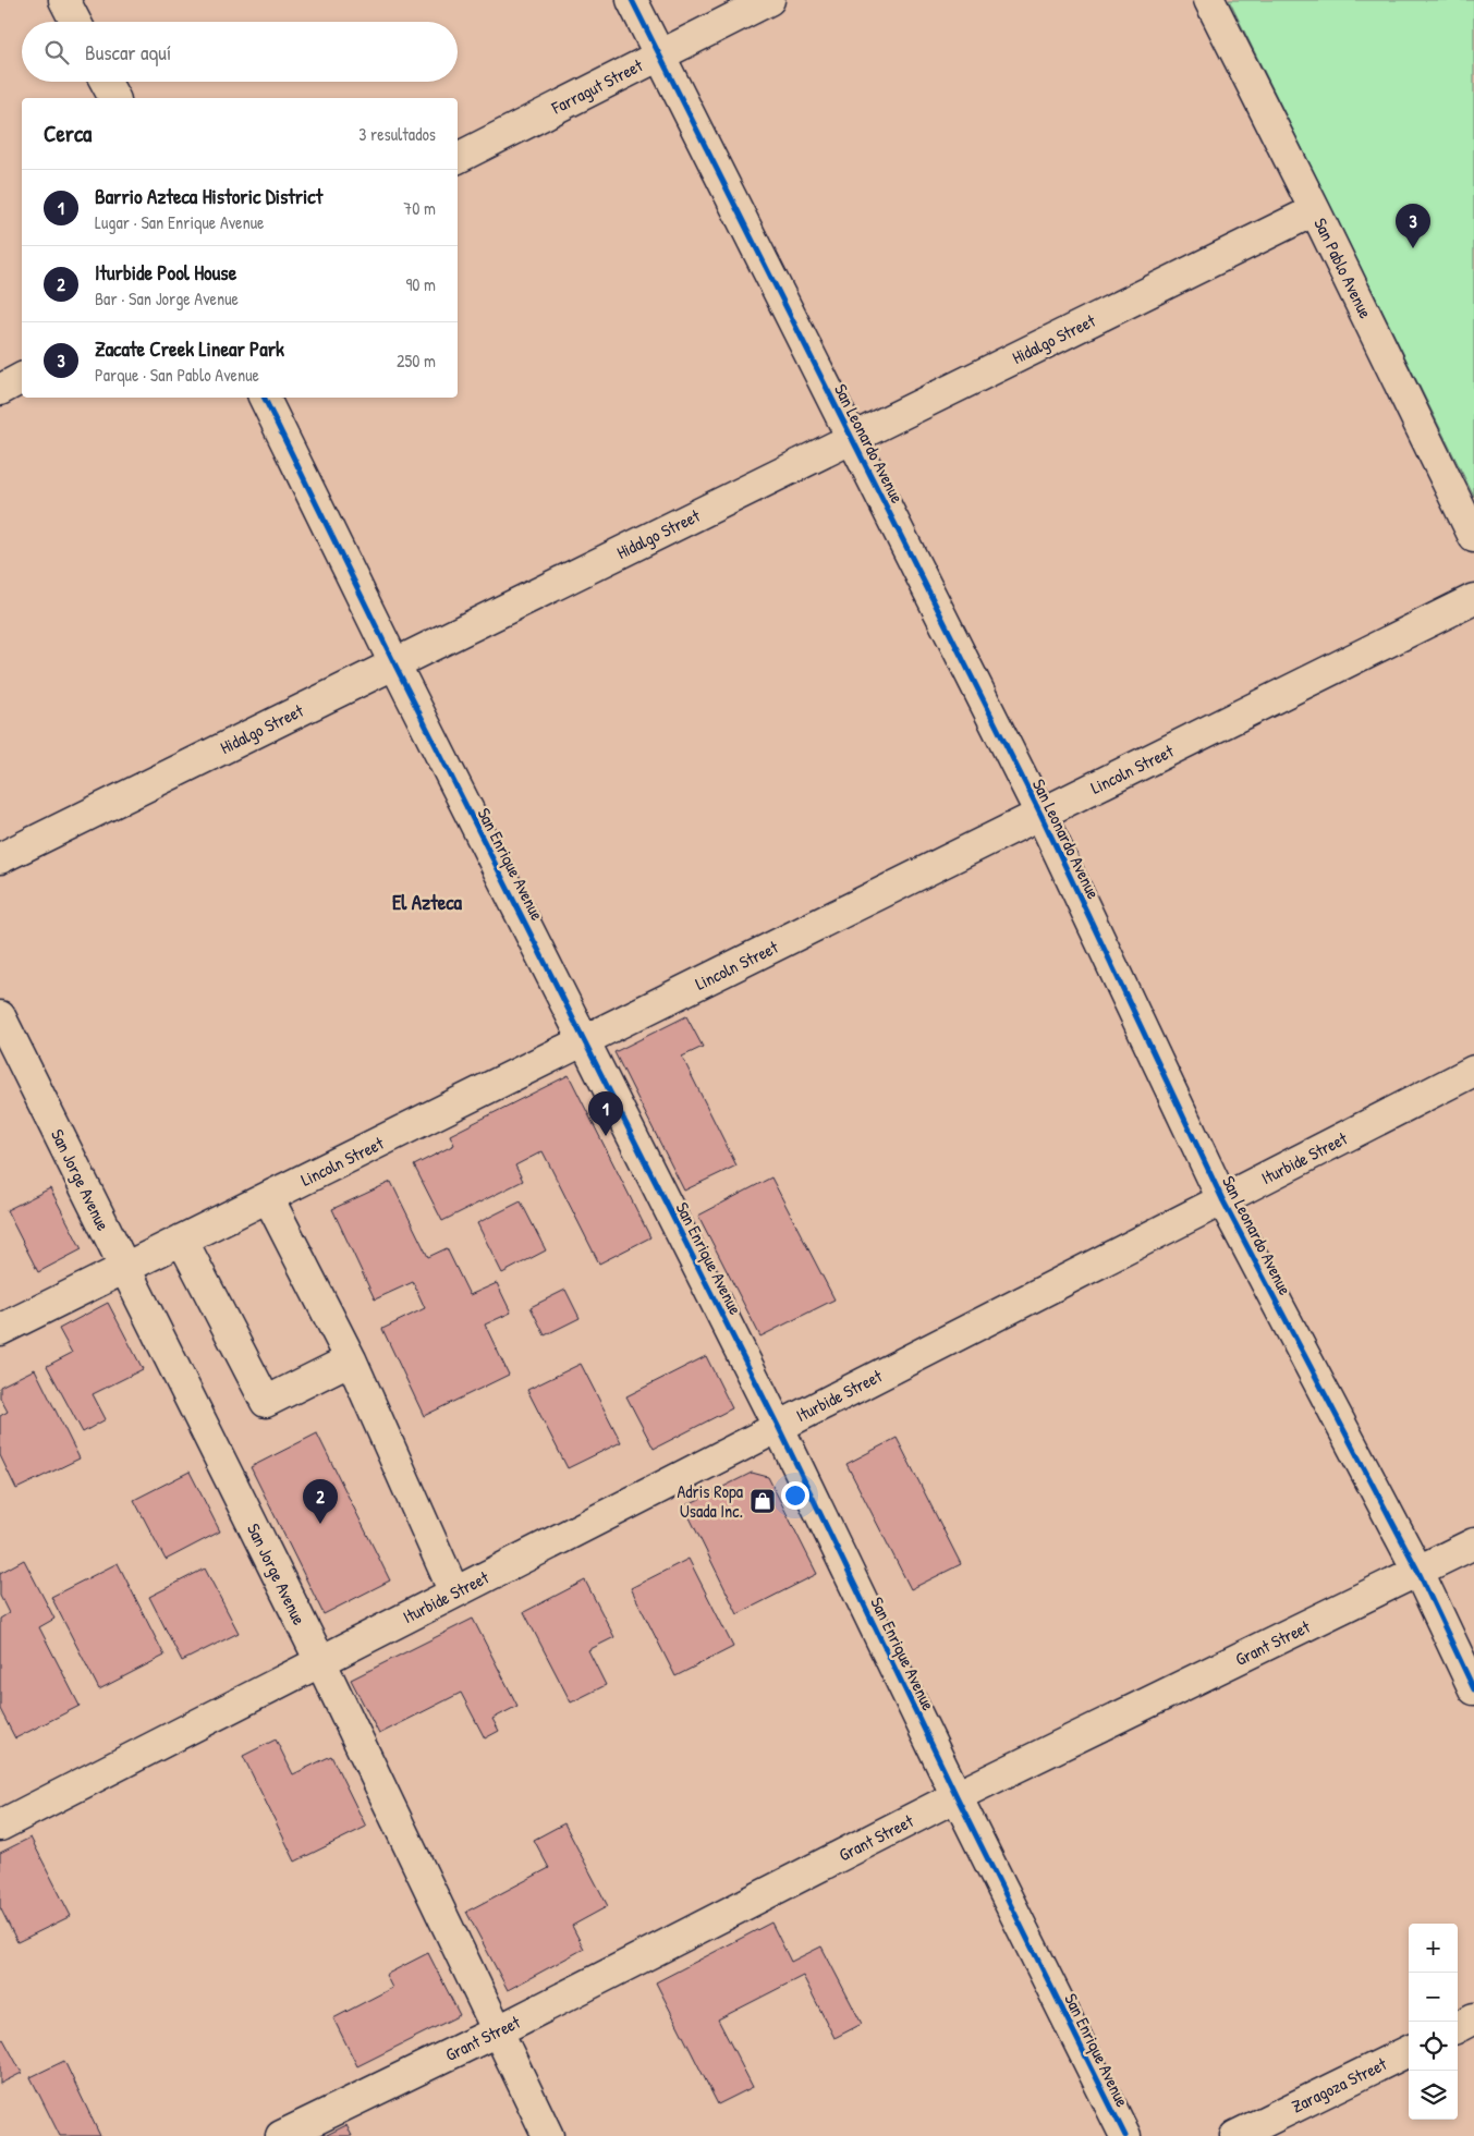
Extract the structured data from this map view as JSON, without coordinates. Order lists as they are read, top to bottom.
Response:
{
  "streets": {
    "street": [
      "Farragut Street",
      "San Pablo Avenue",
      "Hidalgo Street",
      "San Leonardo Avenue",
      "Lincoln Street",
      "San Enrique Avenue",
      "Iturbide Street",
      "San Jorge Avenue",
      "Grant Street",
      "Zaragoza Street"
    ]
  },
  "crossings": [
    ["Farragut Street", "San Leonardo Avenue"],
    ["San Pablo Avenue", "Hidalgo Street"],
    ["Hidalgo Street", "San Leonardo Avenue"],
    ["Hidalgo Street", "San Enrique Avenue"],
    ["San Leonardo Avenue", "Lincoln Street"],
    ["San Leonardo Avenue", "Iturbide Street"],
    ["San Leonardo Avenue", "Grant Street"],
    ["Lincoln Street", "San Enrique Avenue"],
    ["Lincoln Street", "San Jorge Avenue"],
    ["San Enrique Avenue", "Iturbide Street"],
    ["San Enrique Avenue", "Grant Street"],
    ["Iturbide Street", "San Jorge Avenue"],
    ["San Jorge Avenue", "Grant Street"]
  ],
  "districts": ["El Azteca"],
  "places": {
    "shop": ["Adris Ropa Usada Inc."]
  },
  "page": {
    "search": "Buscar aquí",
    "heading": ["Cerca", "3 resultados"],
    "list": [
      {
        "mark": "1",
        "name": "Barrio Azteca Historic District",
        "note": "Lugar · San Enrique Avenue",
        "value": "70 m"
      },
      {
        "mark": "2",
        "name": "Iturbide Pool House",
        "note": "Bar · San Jorge Avenue",
        "value": "90 m"
      },
      {
        "mark": "3",
        "name": "Zacate Creek Linear Park",
        "note": "Parque · San Pablo Avenue",
        "value": "250 m"
      }
    ],
    "pins": ["3", "1", "2"],
    "map_buttons": ["+", "−"]
  }
}
